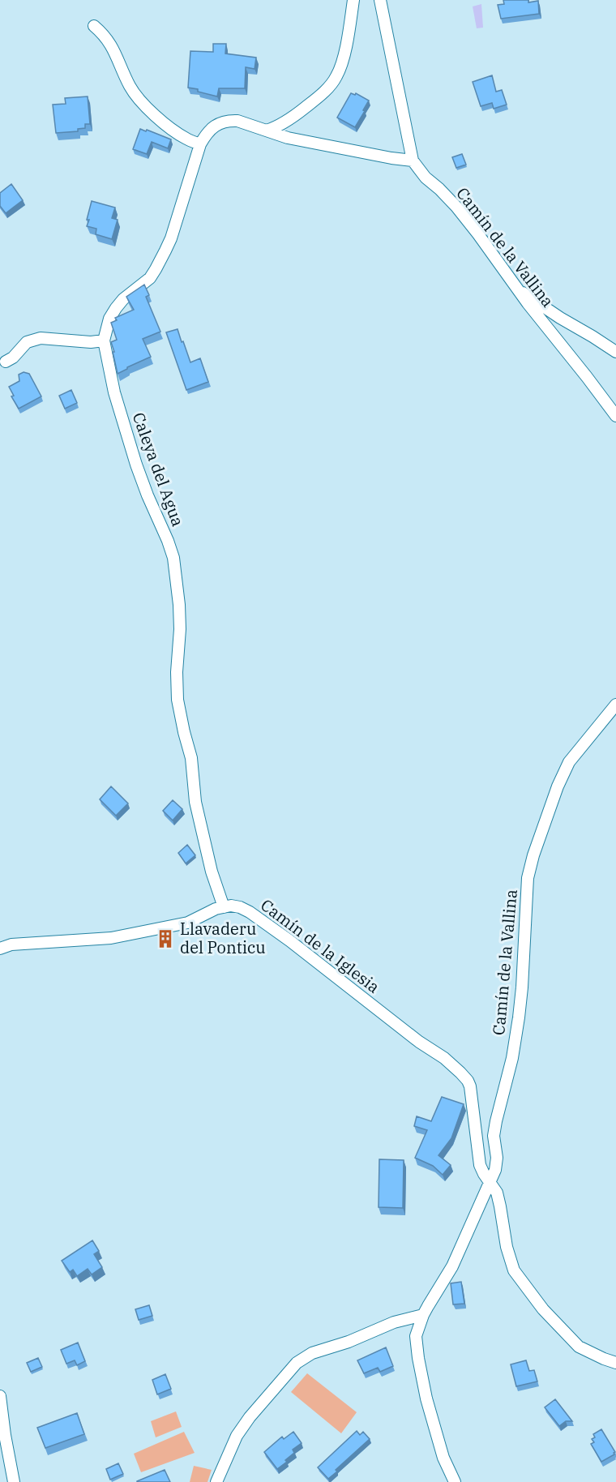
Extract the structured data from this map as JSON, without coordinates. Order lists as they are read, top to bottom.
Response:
{
  "streets": {
    "street": ["Camín de la Vallina", "Caleya del Agua", "Camín de la Iglesia"]
  },
  "crossings": [
    ["Camín de la Vallina", "Caleya del Agua"],
    ["Camín de la Vallina", "Camín de la Iglesia"],
    ["Caleya del Agua", "Camín de la Iglesia"]
  ],
  "places": {
    "building": ["Llavaderu del Ponticu"]
  }
}
